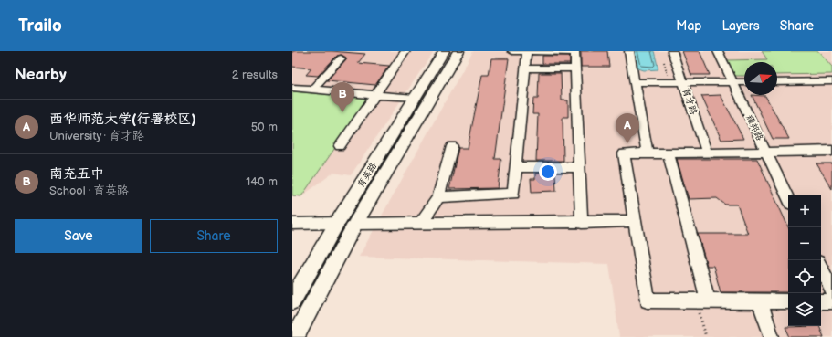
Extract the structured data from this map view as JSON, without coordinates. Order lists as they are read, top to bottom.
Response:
{
  "streets": {
    "main road": ["育英路"],
    "street": ["育才路", "耀邦路"]
  },
  "north": "right",
  "page": {
    "header": "Trailo",
    "nav": ["Map", "Layers", "Share"],
    "heading": ["Nearby", "2 results"],
    "pins": ["B", "A"],
    "list": [
      {
        "mark": "A",
        "name": "西华师范大学(行署校区)",
        "note": "University · 育才路",
        "value": "50 m"
      },
      {
        "mark": "B",
        "name": "南充五中",
        "note": "School · 育英路",
        "value": "140 m"
      }
    ],
    "map_buttons": ["+", "−"],
    "buttons": ["Save", "Share"]
  }
}
